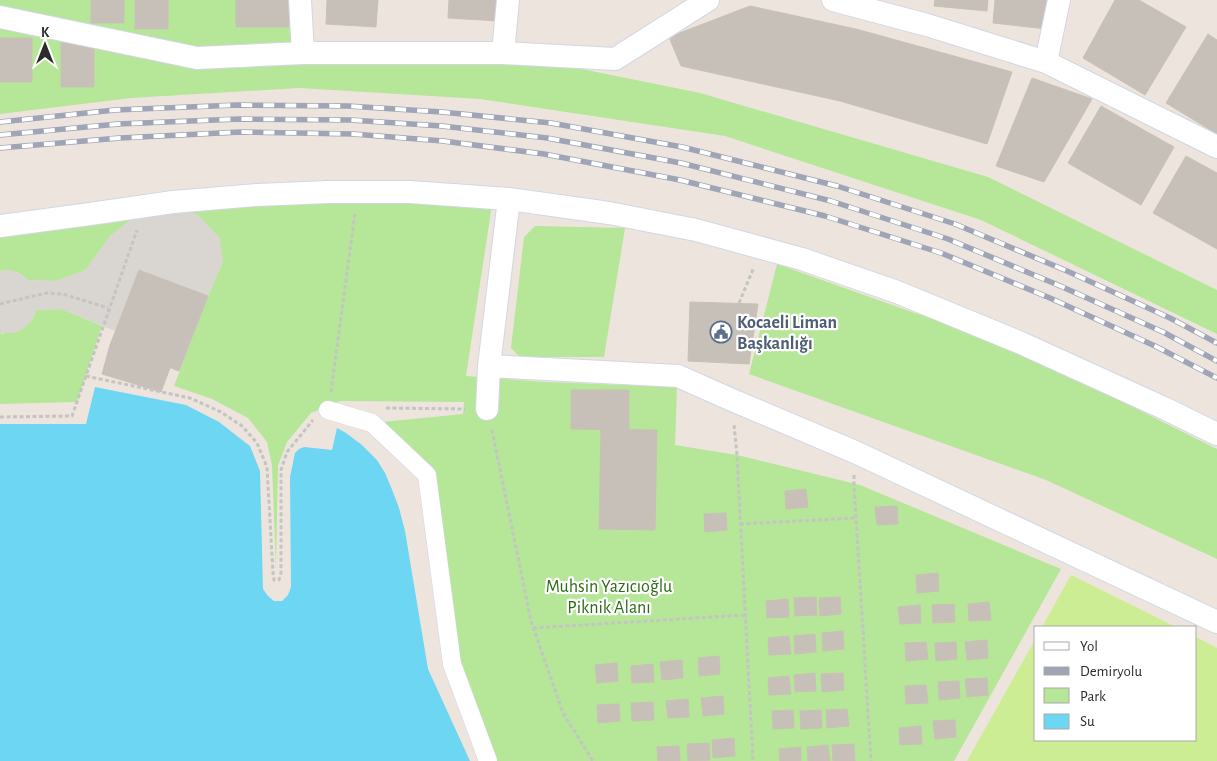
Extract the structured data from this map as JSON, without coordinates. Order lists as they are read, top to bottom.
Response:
{
  "parks": ["Muhsin Yazıcıoğlu Piknik Alanı"],
  "places": {
    "public building": ["Kocaeli Liman Başkanlığı"]
  },
  "legend": [
    "Yol",
    "Demiryolu",
    "Park",
    "Su"
  ],
  "north": "top"
}
